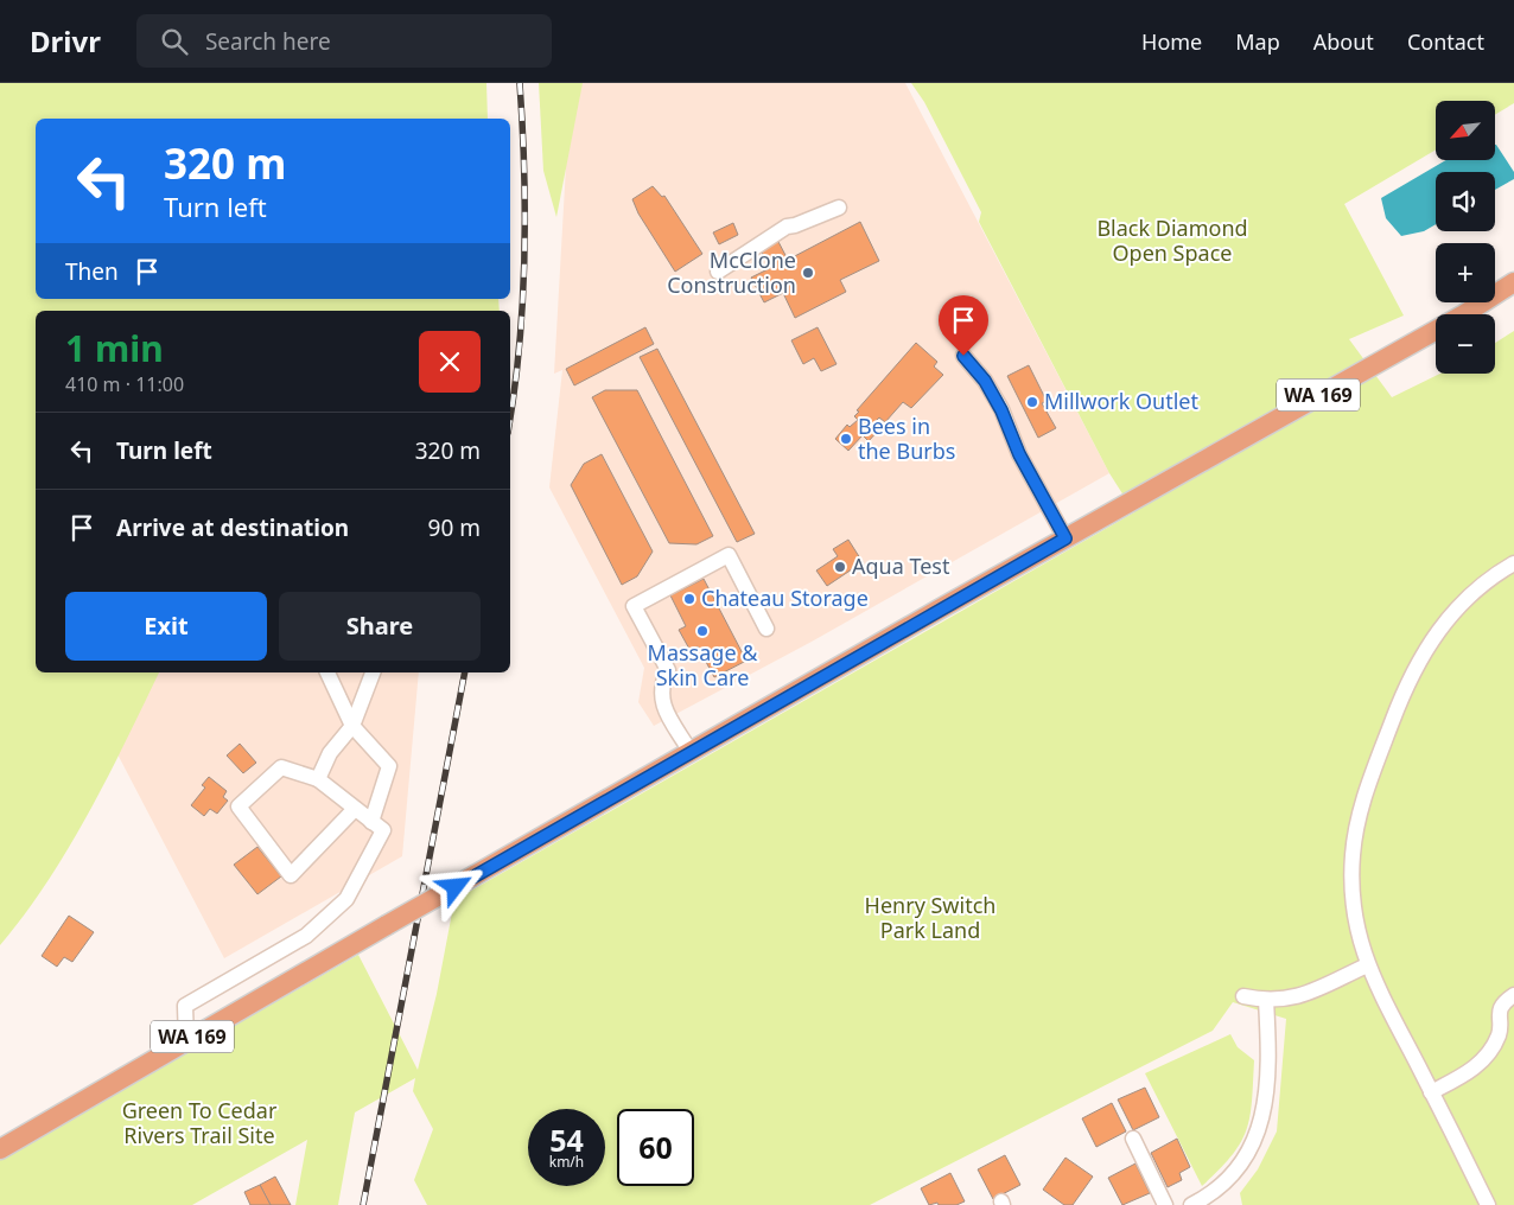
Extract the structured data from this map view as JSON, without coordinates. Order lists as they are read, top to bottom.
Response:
{
  "streets": {
    "main road": ["WA 169"]
  },
  "parks": ["Black Diamond Open Space", "Henry Switch Park Land", "Green To Cedar Rivers Trail Site"],
  "places": [
    "McClone Construction",
    "Millwork Outlet",
    "Bees in the Burbs",
    "Aqua Test",
    "Chateau Storage",
    "Massage & Skin Care"
  ],
  "north": "bottom left",
  "page": {
    "header": "Drivr",
    "search": "Search here",
    "nav": [
      "Home",
      "Map",
      "About",
      "Contact"
    ],
    "map_buttons": ["+", "−"],
    "turn": ["320 m", "Turn left"],
    "then": "Then",
    "heading": ["1 min", "410 m · 11:00"],
    "list": [
      {
        "name": "Turn left",
        "value": "320 m"
      },
      {
        "name": "Arrive at destination",
        "value": "90 m"
      }
    ],
    "buttons": ["Exit", "Share"],
    "speed": "54 km/h",
    "limit": "60"
  }
}
